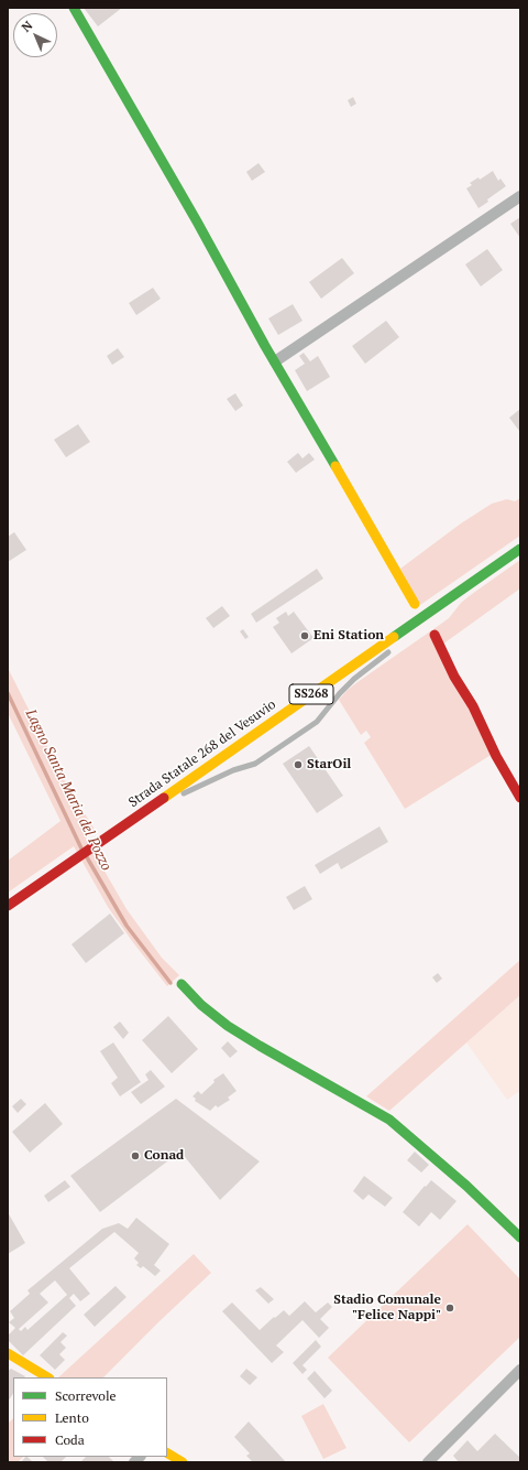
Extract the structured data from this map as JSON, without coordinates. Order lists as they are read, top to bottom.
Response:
{
  "streets": {
    "main road": ["SS268", "Strada Statale 268 del Vesuvio"]
  },
  "water": ["Lagno Santa Maria del Pozzo"],
  "places": [
    "Eni Station",
    "StarOil",
    "Conad",
    "Stadio Comunale \"Felice Nappi\""
  ],
  "legend": ["Scorrevole", "Lento", "Coda"],
  "north": "top left"
}
